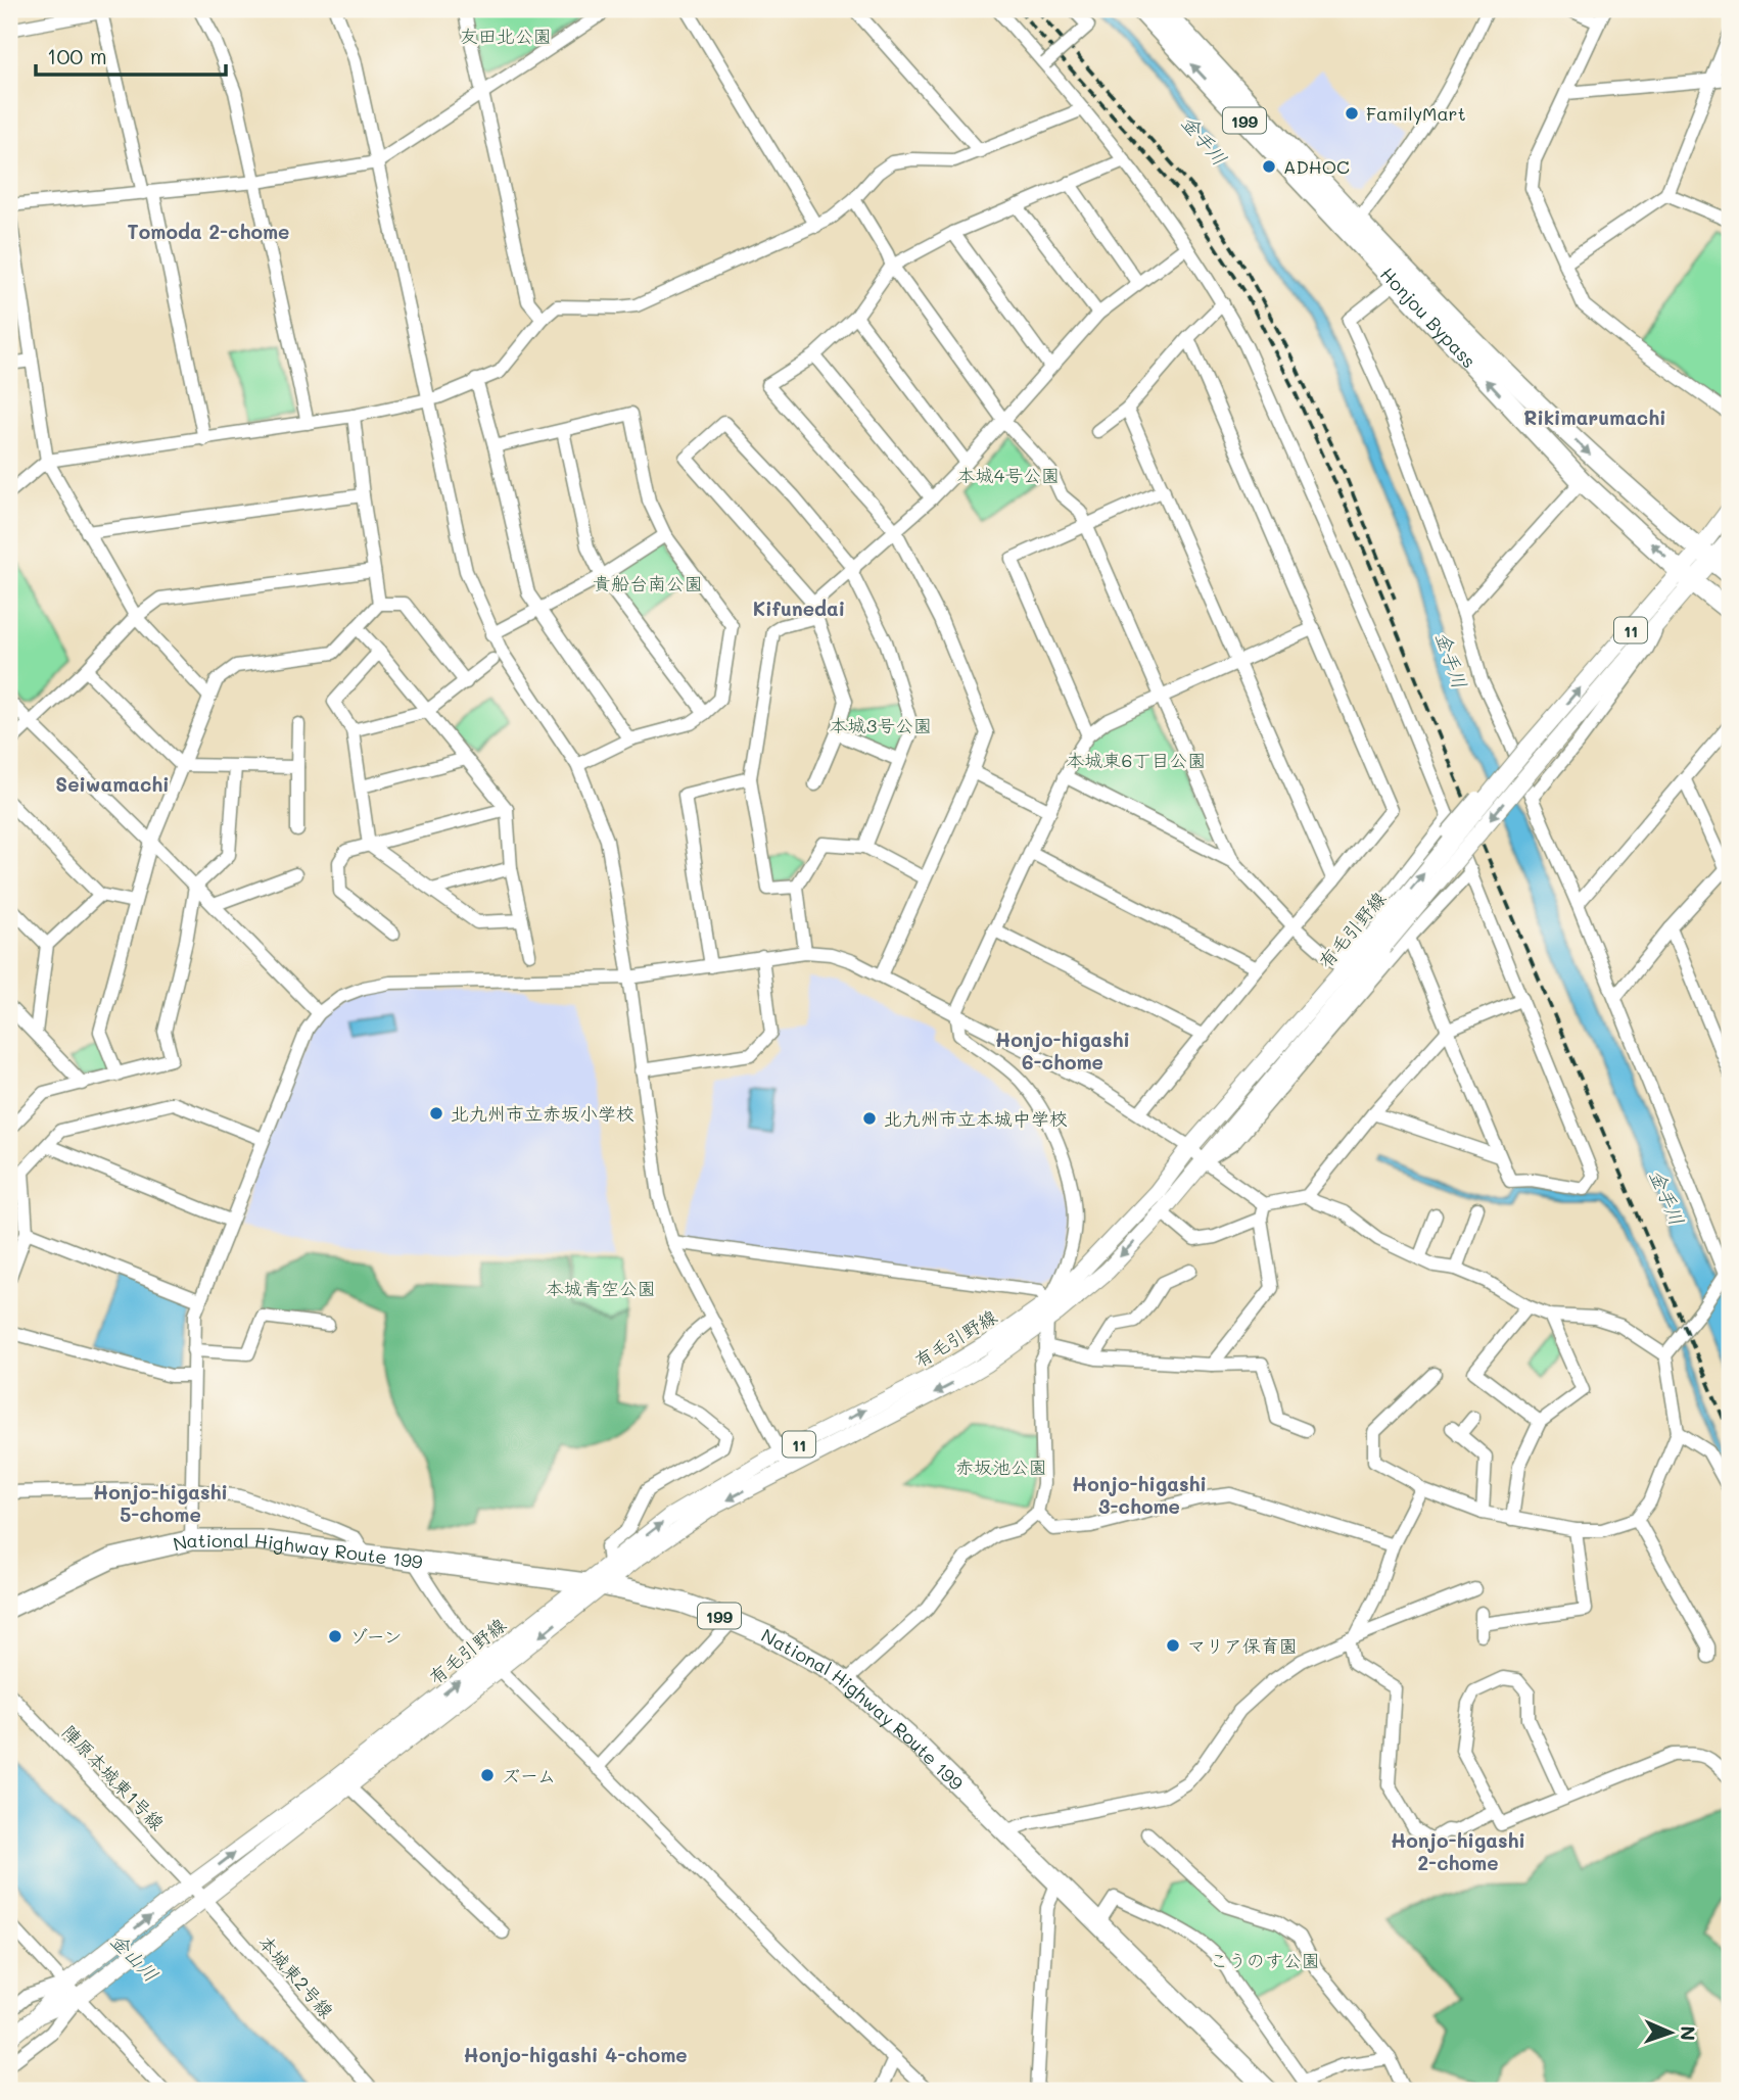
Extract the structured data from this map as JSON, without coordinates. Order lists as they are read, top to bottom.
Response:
{
  "streets": {
    "highway": ["199", "Honjou Bypass", "National Highway Route 199"],
    "main road": ["11", "有毛引野線"],
    "street": ["陣原本城東1号線", "本城東2号線"]
  },
  "crossings": [
    ["Honjou Bypass", "有毛引野線"],
    ["有毛引野線", "National Highway Route 199"],
    ["有毛引野線", "陣原本城東1号線"],
    ["有毛引野線", "本城東2号線"],
    ["陣原本城東1号線", "本城東2号線"]
  ],
  "districts": [
    "Tomoda 2-chome",
    "Rikimarumachi",
    "Kifunedai",
    "Seiwamachi",
    "Honjo-higashi 6-chome",
    "Honjo-higashi 3-chome",
    "Honjo-higashi 5-chome",
    "Honjo-higashi 2-chome",
    "Honjo-higashi 4-chome"
  ],
  "water": ["金手川", "金山川"],
  "parks": [
    "友田北公園",
    "本城4号公園",
    "貴船台南公園",
    "本城3号公園",
    "本城東6丁目公園",
    "本城青空公園",
    "赤坂池公園",
    "こうのす公園"
  ],
  "places": [
    "FamilyMart",
    "ADHOC",
    "北九州市立赤坂小学校",
    "北九州市立本城中学校",
    "ゾーン",
    "マリア保育園",
    "ズーム"
  ],
  "scale_bar": "100 m",
  "north": "right"
}
